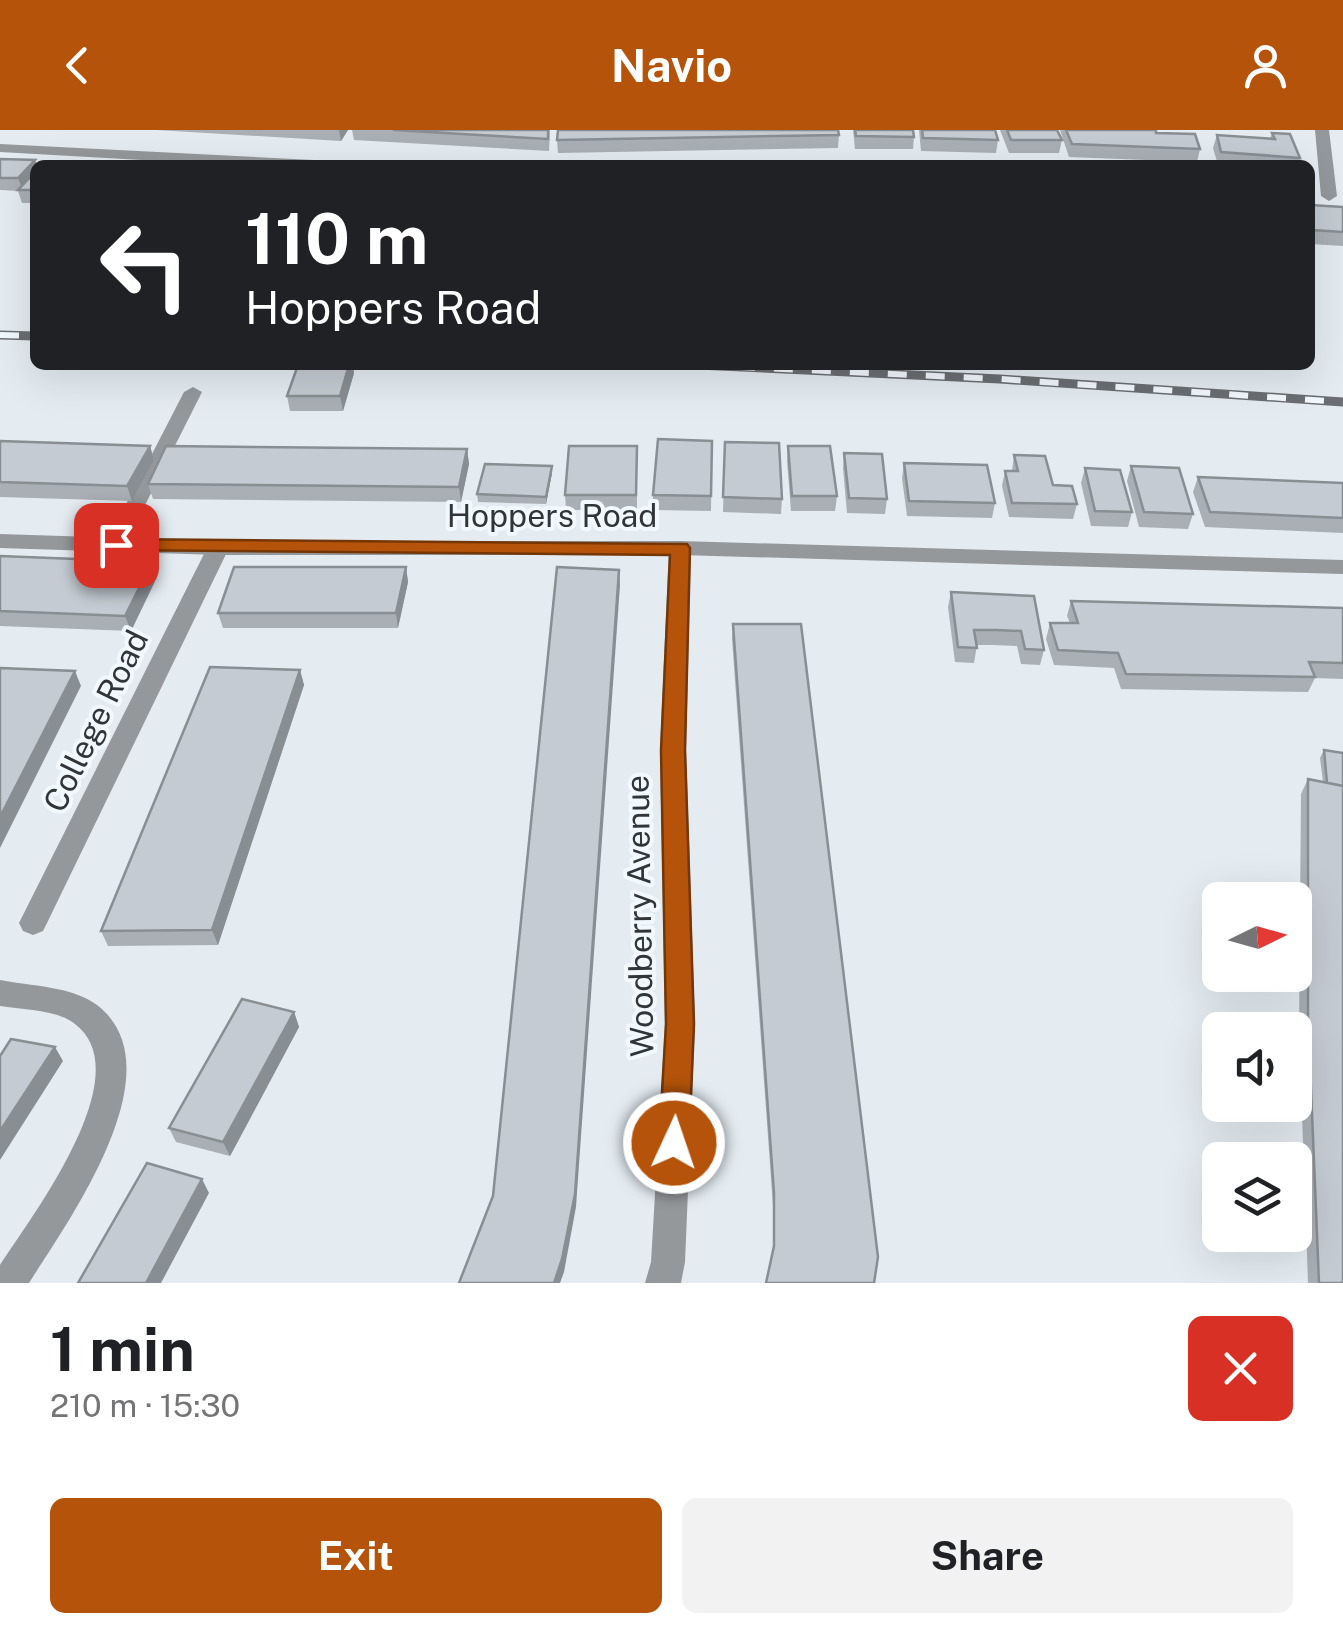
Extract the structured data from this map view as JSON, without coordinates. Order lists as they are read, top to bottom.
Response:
{
  "streets": {
    "street": ["Hoppers Road", "College Road", "Woodberry Avenue"]
  },
  "crossings": [
    ["Hoppers Road", "College Road"],
    ["Hoppers Road", "Woodberry Avenue"]
  ],
  "north": "right",
  "page": {
    "header": "Navio",
    "turn": ["110 m", "Hoppers Road"],
    "heading": ["1 min", "210 m · 15:30"],
    "buttons": ["Exit", "Share"]
  }
}
